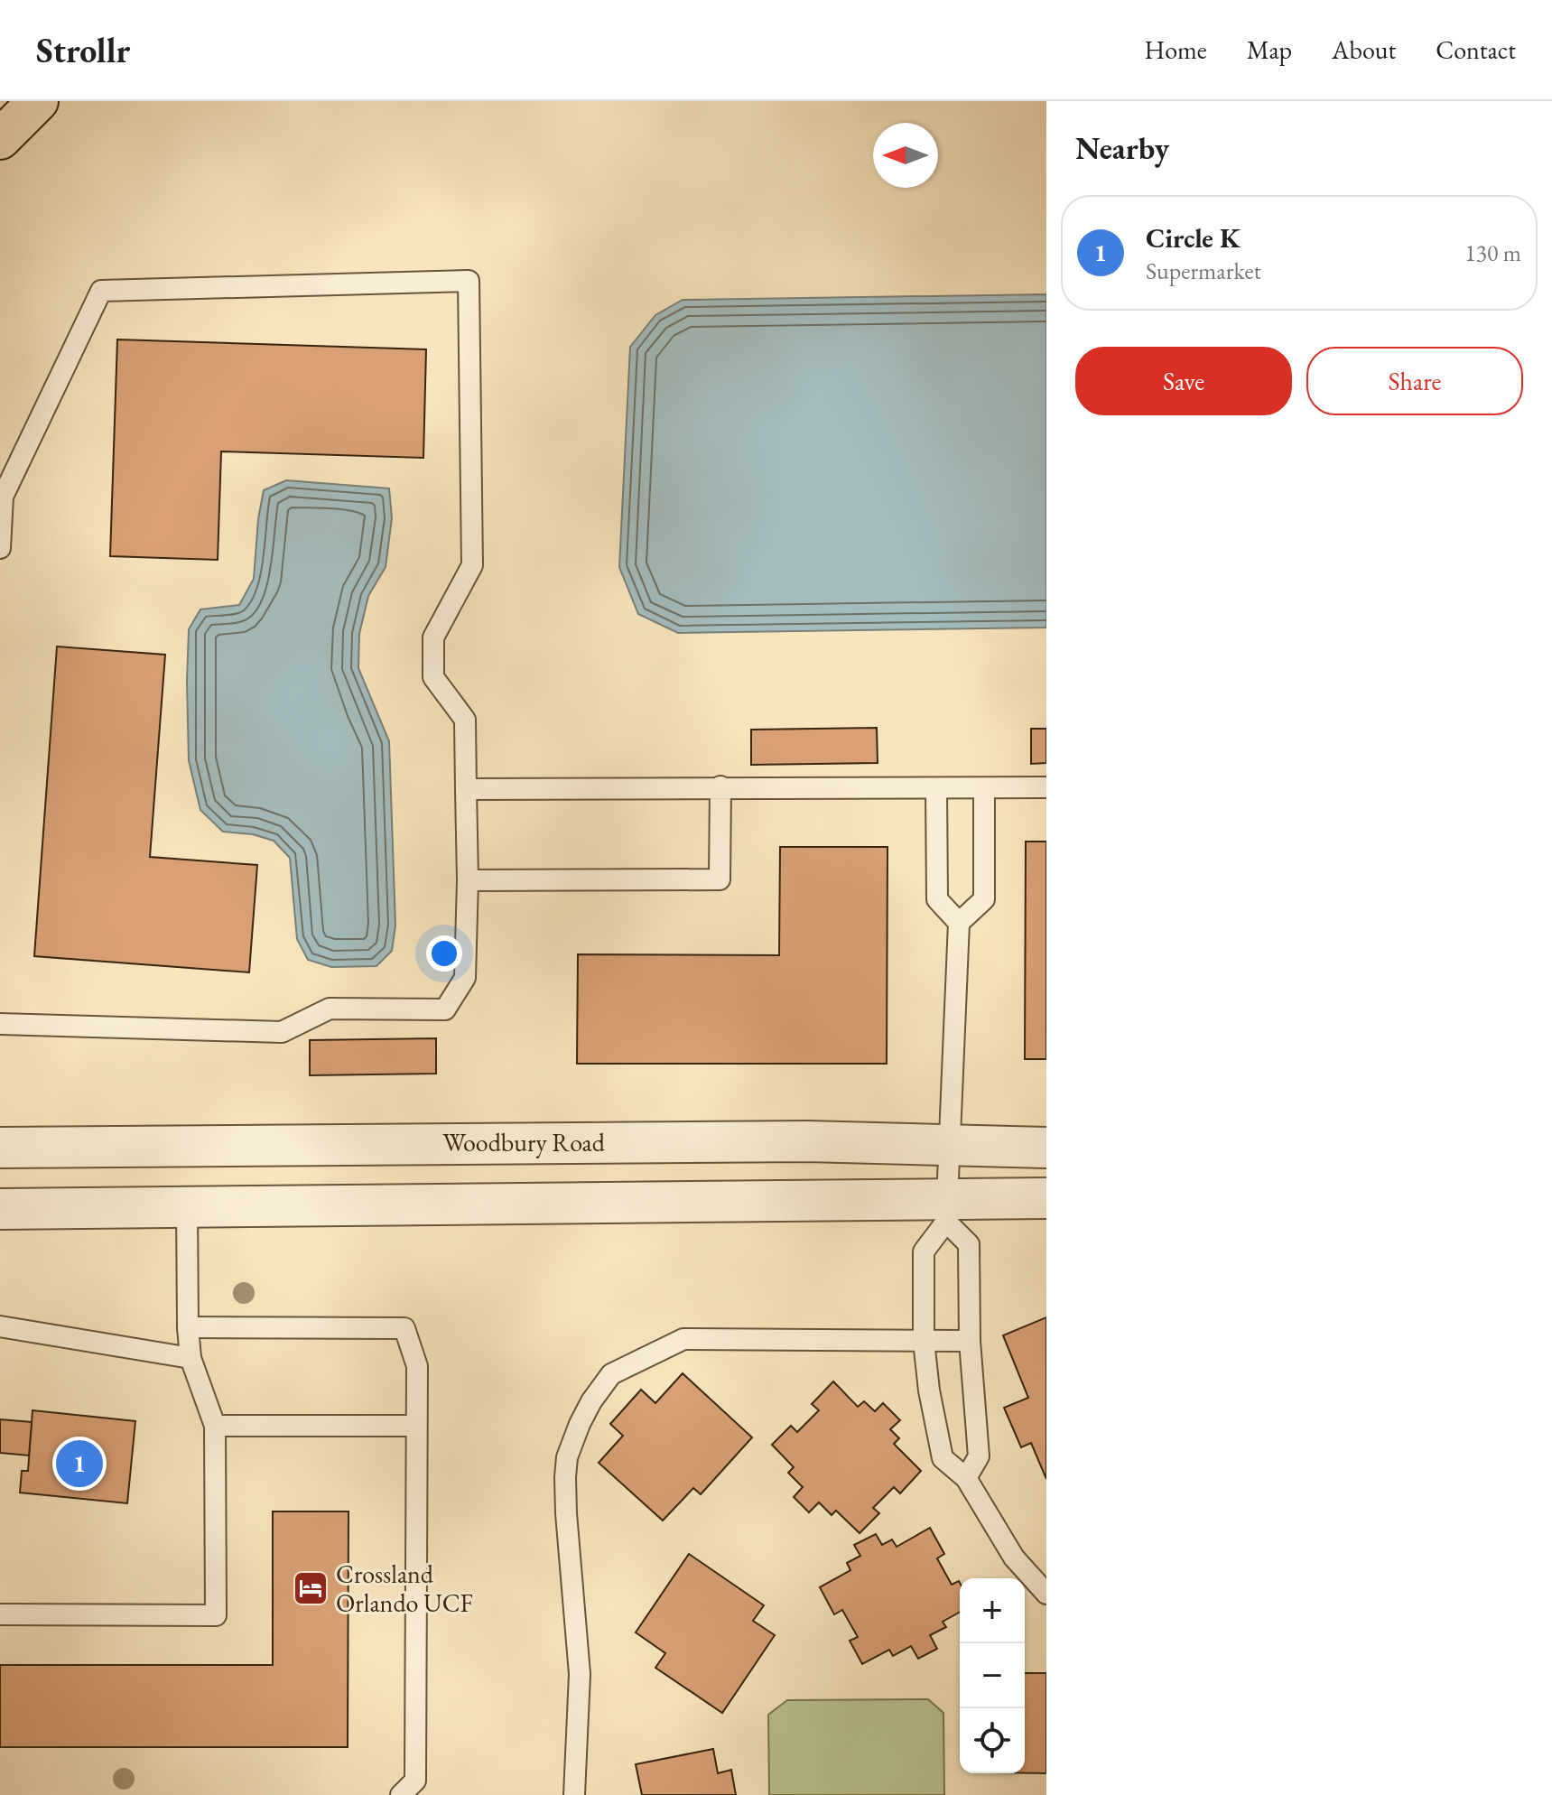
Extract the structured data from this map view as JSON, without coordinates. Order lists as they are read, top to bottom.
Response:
{
  "streets": {
    "street": ["Woodbury Road"]
  },
  "places": {
    "hotel": ["Crossland Orlando UCF"]
  },
  "north": "left",
  "page": {
    "header": "Strollr",
    "nav": [
      "Home",
      "Map",
      "About",
      "Contact"
    ],
    "heading": "Nearby",
    "list": [
      {
        "mark": "1",
        "name": "Circle K",
        "note": "Supermarket",
        "value": "130 m"
      }
    ],
    "buttons": ["Save", "Share"],
    "pins": "1",
    "map_buttons": ["+", "−"]
  }
}
